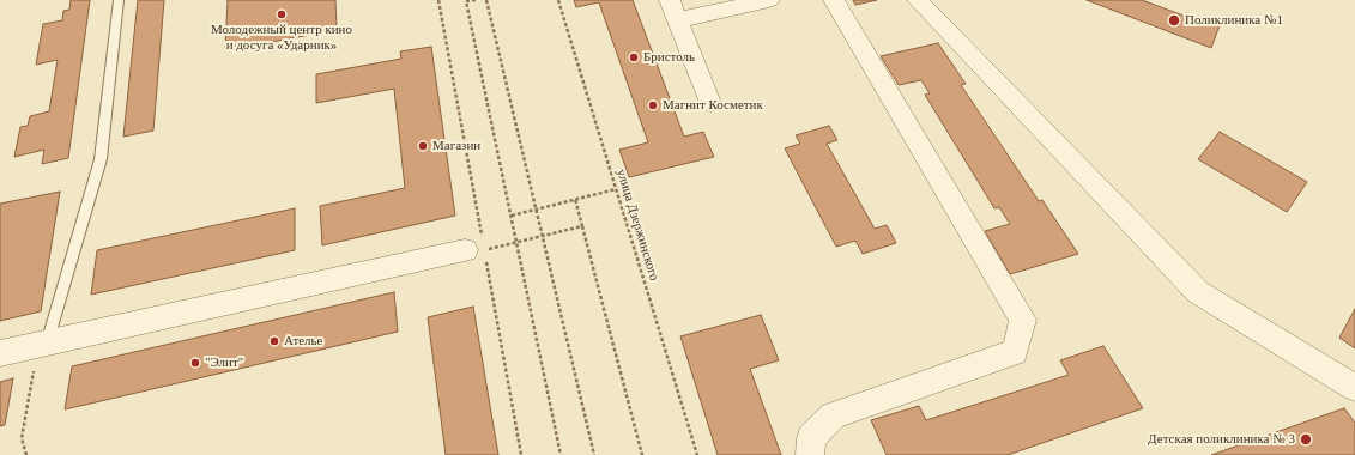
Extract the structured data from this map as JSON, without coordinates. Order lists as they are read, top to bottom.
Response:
{
  "streets": {
    "path": ["улица Дзержинского"]
  },
  "places": [
    "Молодежный центр кино и досуга «Ударник»",
    "Поликлиника №1",
    "Бристоль",
    "Магнит Косметик",
    "Магазин",
    "Ателье",
    "\"Элит\"",
    "Детская поликлиника № 3"
  ]
}
